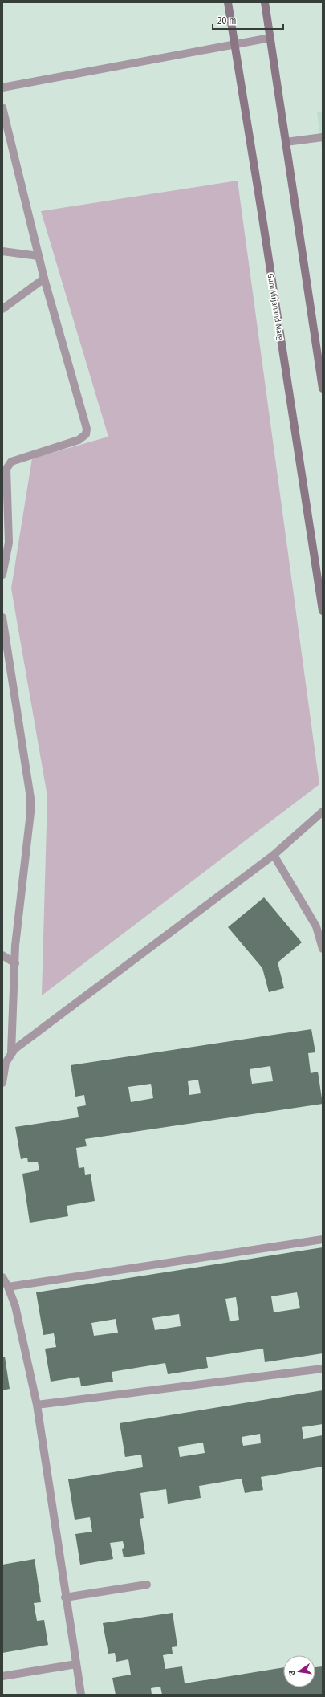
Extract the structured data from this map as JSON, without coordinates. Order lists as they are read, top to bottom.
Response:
{
  "streets": {
    "street": ["Guru Virjanand Marg"]
  },
  "scale_bar": "20 m",
  "north": "left"
}
